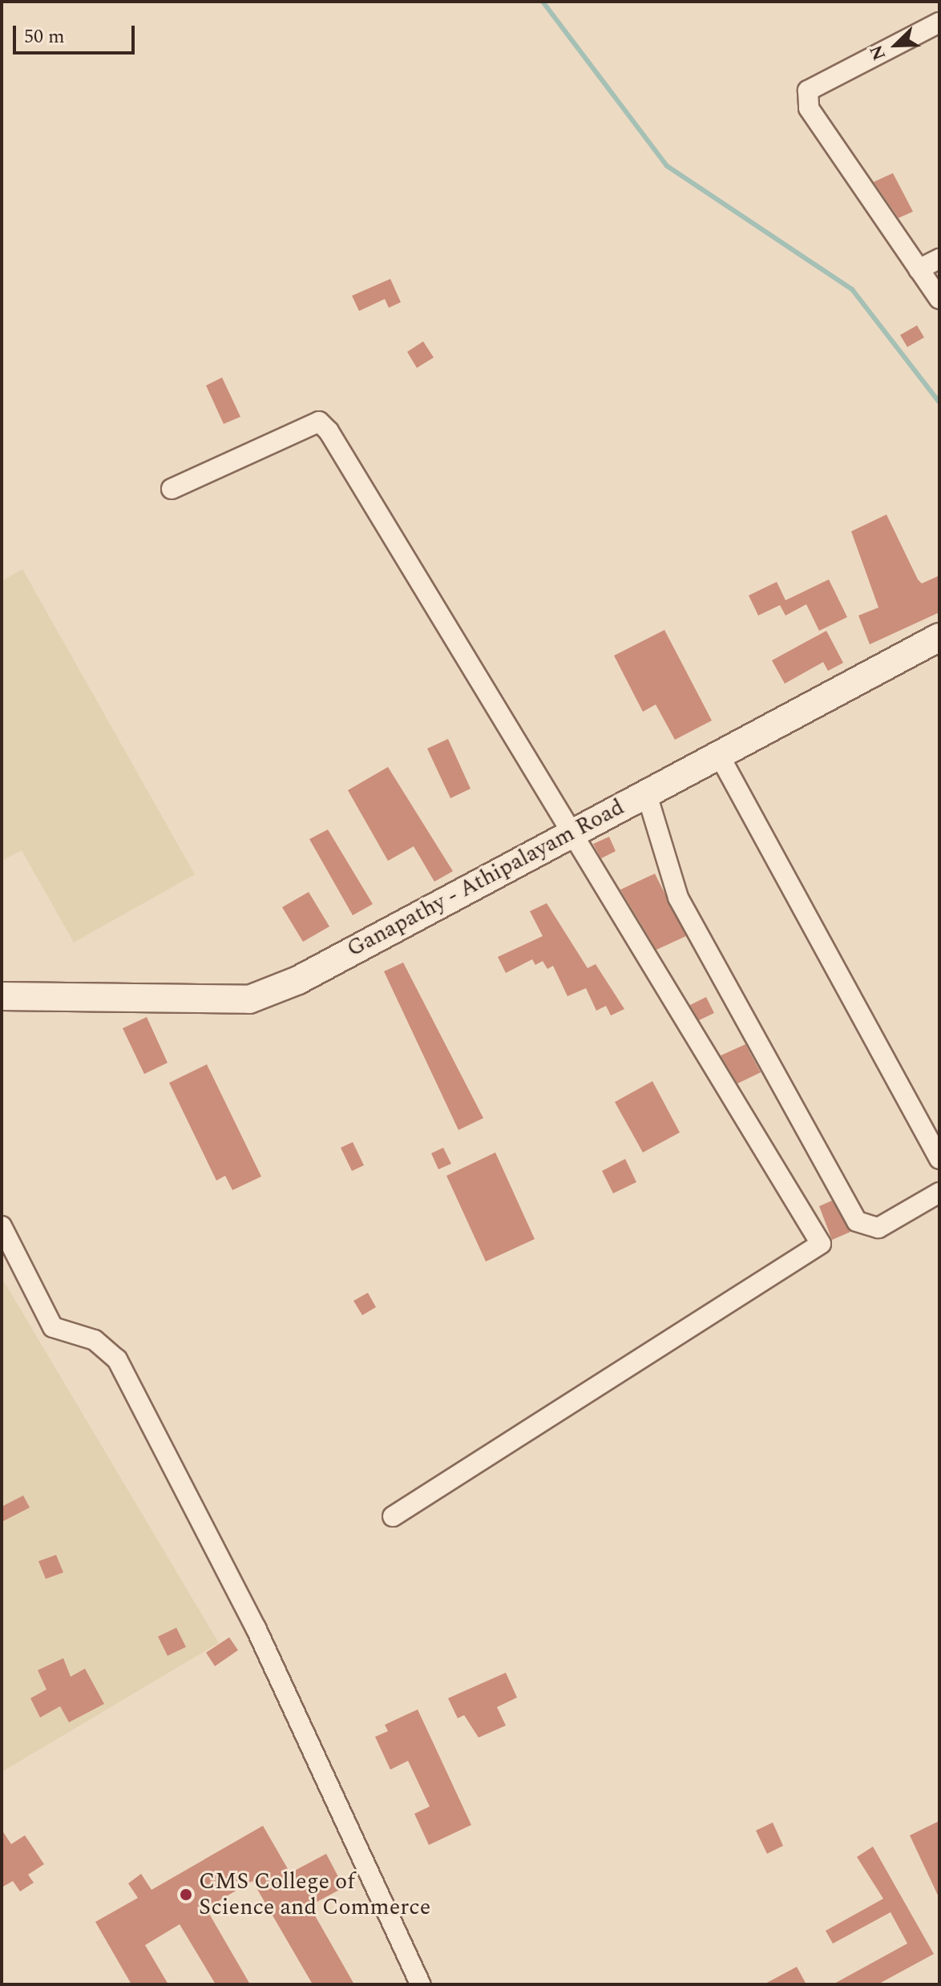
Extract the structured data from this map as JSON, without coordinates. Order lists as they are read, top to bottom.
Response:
{
  "streets": {
    "main road": ["Ganapathy - Athipalayam Road"]
  },
  "places": ["CMS College of Science and Commerce"],
  "scale_bar": "50 m",
  "north": "bottom left"
}
